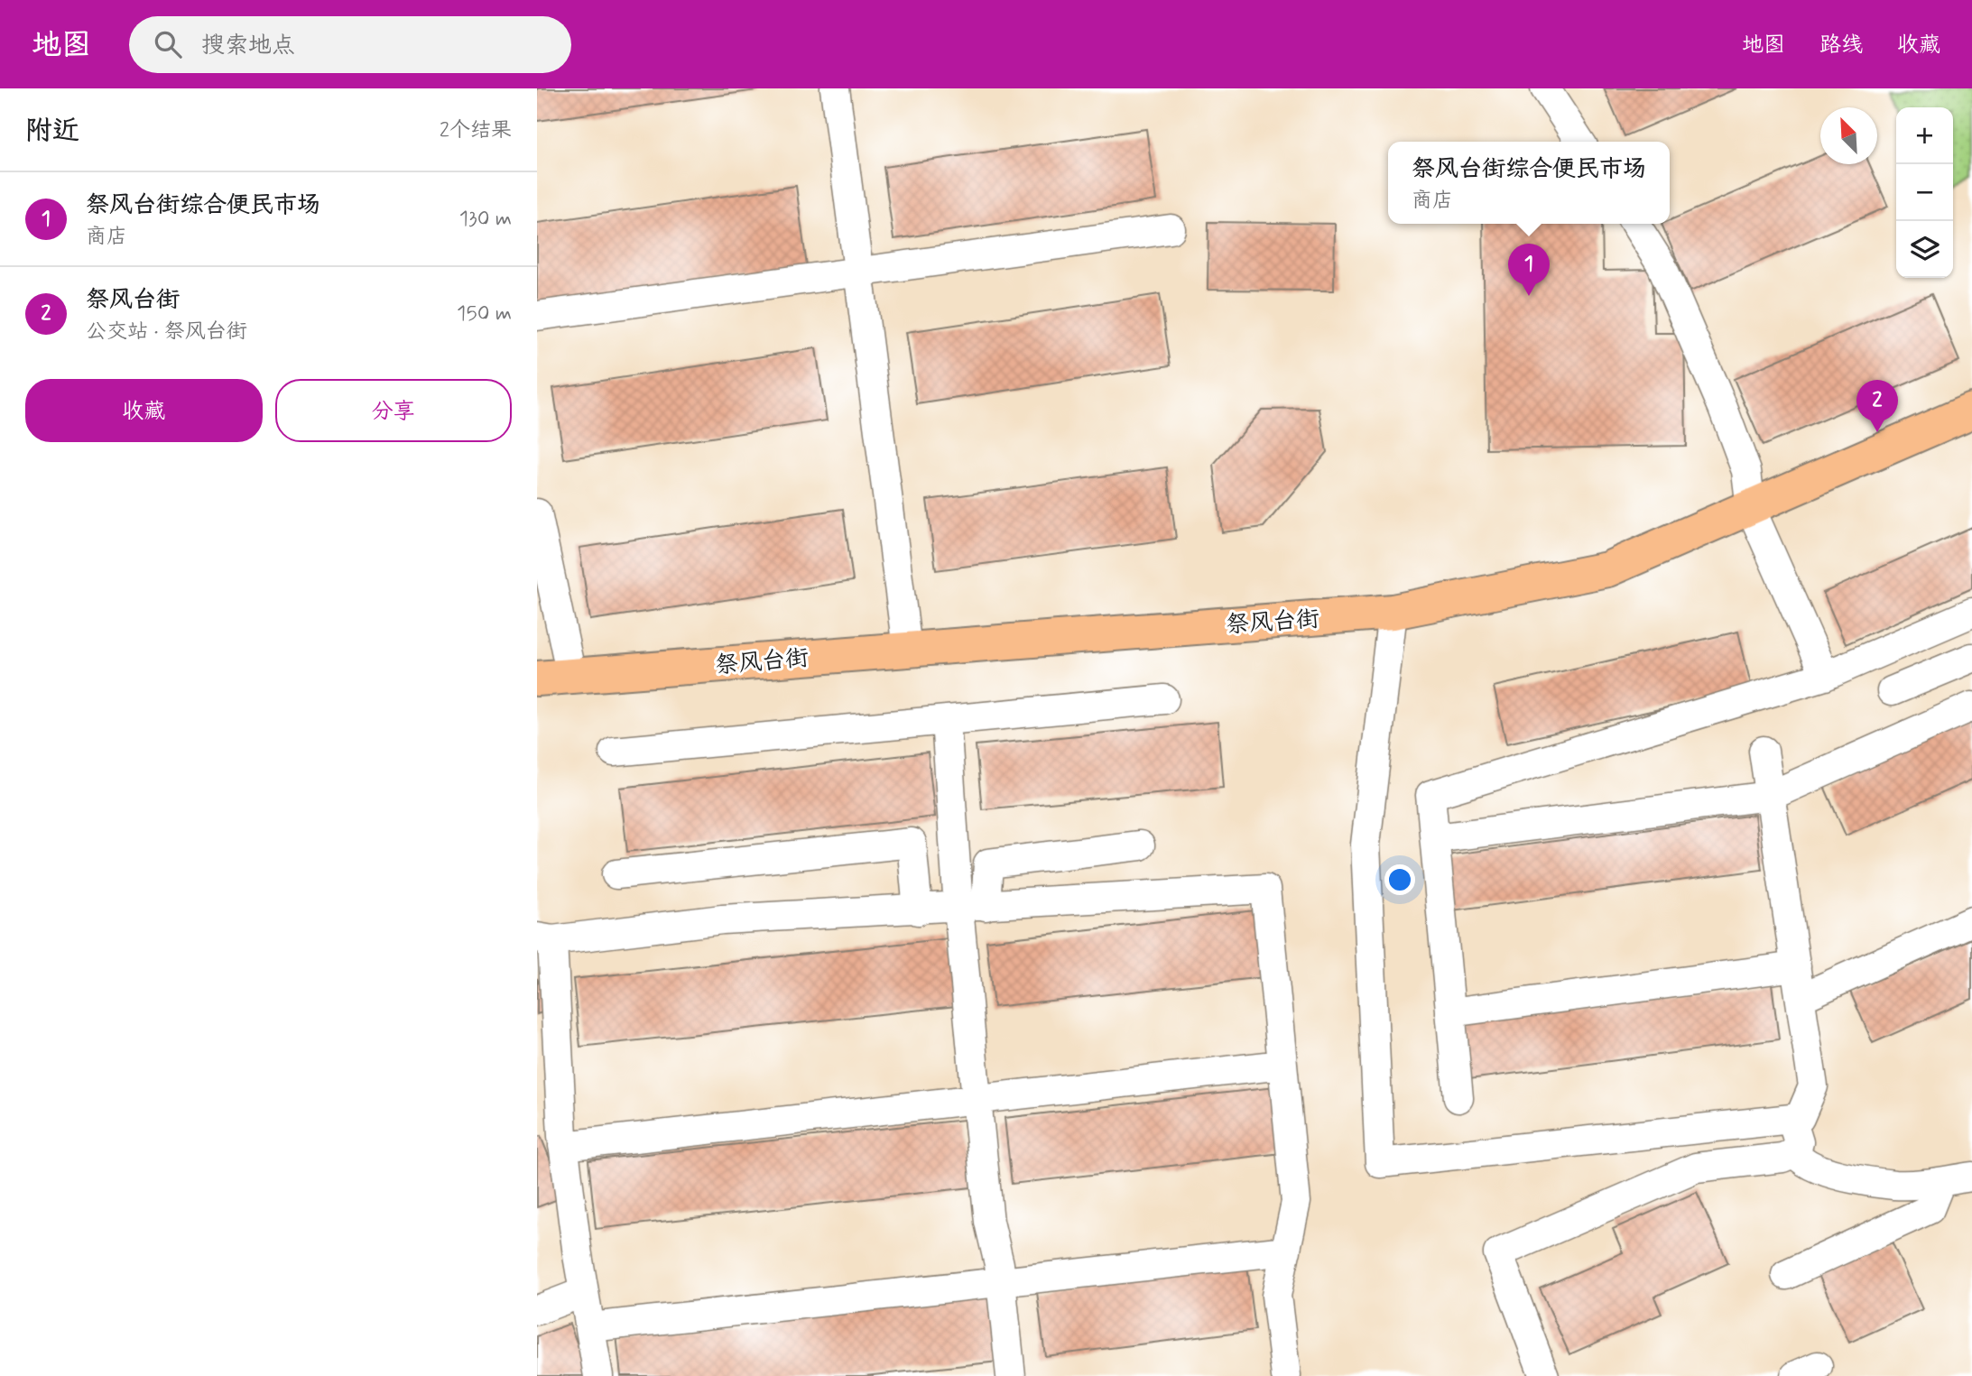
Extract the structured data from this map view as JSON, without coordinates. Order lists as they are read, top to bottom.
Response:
{
  "streets": {
    "main road": ["祭风台街"]
  },
  "north": "top left",
  "page": {
    "header": "地图",
    "search": "搜索地点",
    "nav": ["地图", "路线", "收藏"],
    "heading": ["附近", "2个结果"],
    "map_buttons": ["+", "−"],
    "popup": ["祭风台街综合便民市场", "商店"],
    "list": [
      {
        "mark": "1",
        "name": "祭风台街综合便民市场",
        "note": "商店",
        "value": "130 m"
      },
      {
        "mark": "2",
        "name": "祭风台街",
        "note": "公交站 · 祭风台街",
        "value": "150 m"
      }
    ],
    "pins": ["1", "2"],
    "buttons": ["收藏", "分享"]
  }
}
